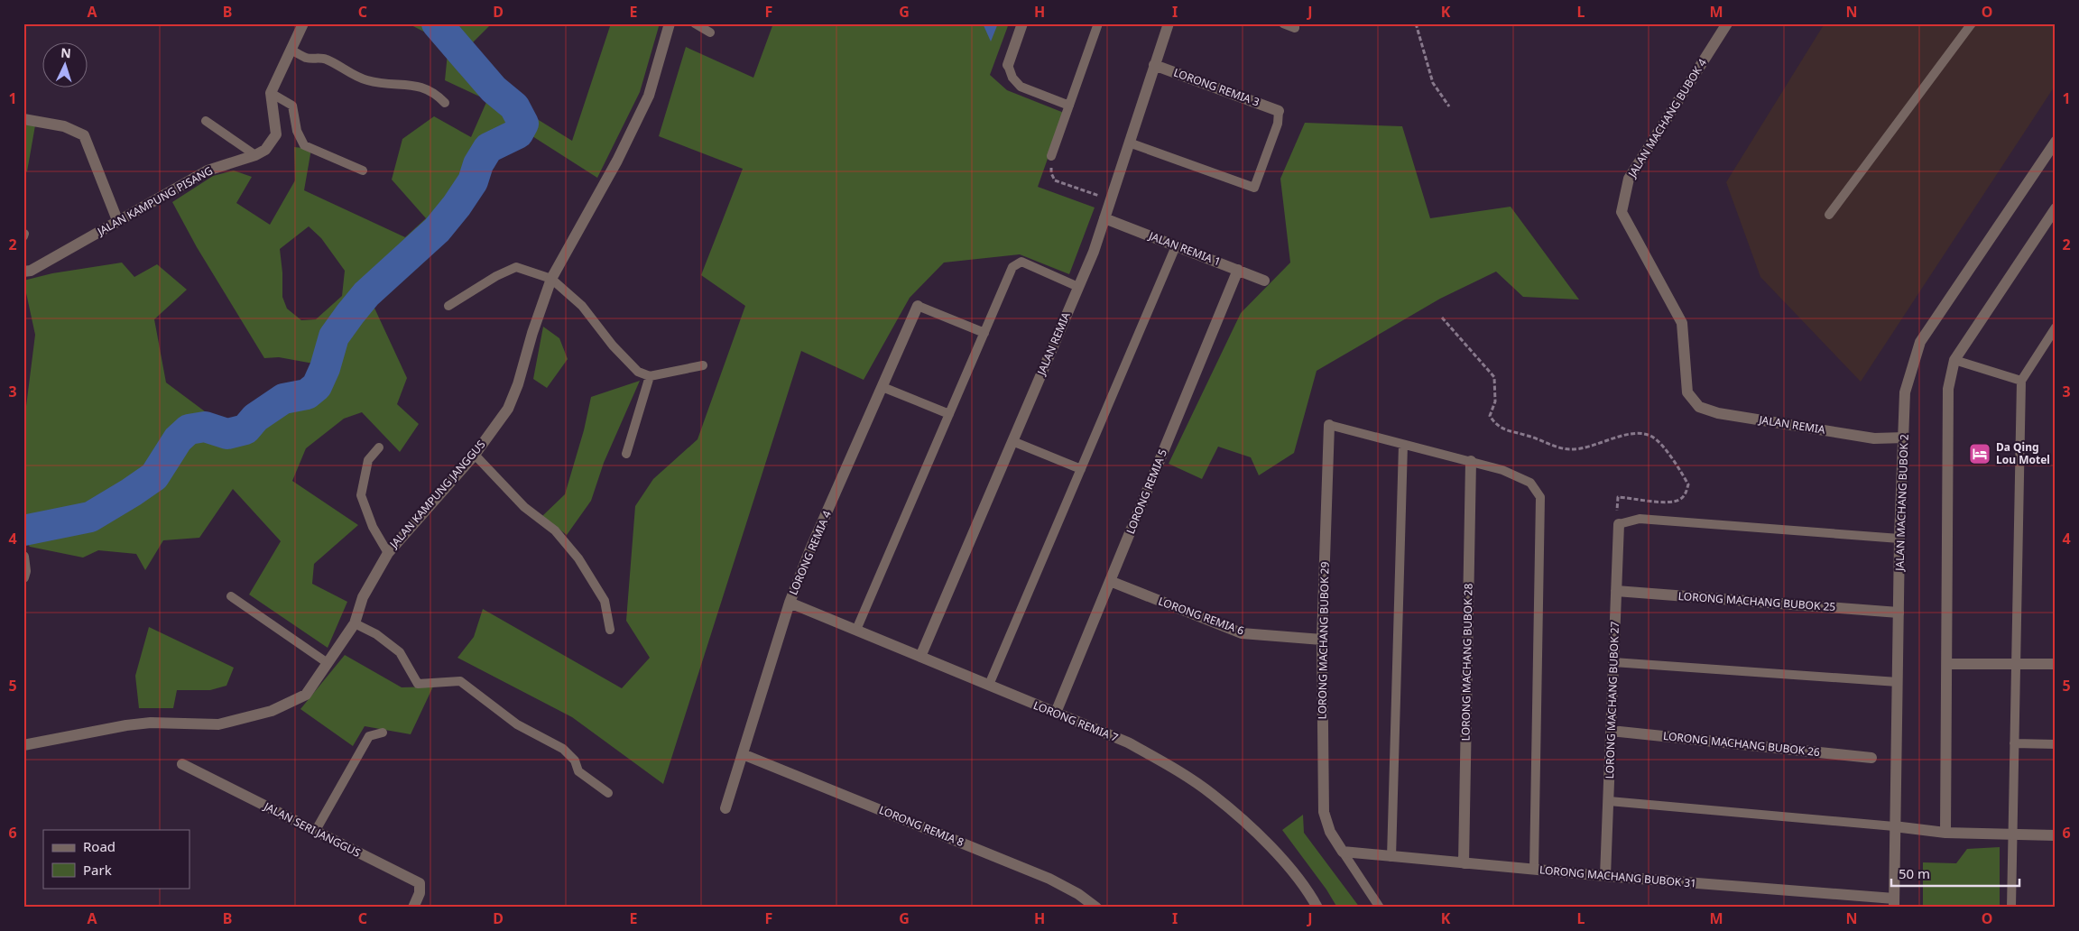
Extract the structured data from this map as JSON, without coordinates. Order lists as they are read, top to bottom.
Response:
{
  "streets": {
    "street": [
      "LORONG REMIA 3",
      "JALAN MACHANG BUBOK 4",
      "JALAN KAMPUNG PISANG",
      "JALAN REMIA 1",
      "JALAN REMIA",
      "LORONG REMIA 5",
      "JALAN KAMPUNG JANGGUS",
      "JALAN MACHANG BUBOK 2",
      "LORONG REMIA 4",
      "LORONG MACHANG BUBOK 25",
      "LORONG REMIA 6",
      "LORONG MACHANG BUBOK 29",
      "LORONG MACHANG BUBOK 28",
      "LORONG MACHANG BUBOK 27",
      "LORONG REMIA 7",
      "LORONG MACHANG BUBOK 26",
      "LORONG REMIA 8",
      "JALAN SERI JANGGUS",
      "LORONG MACHANG BUBOK 31"
    ]
  },
  "crossings": [
    ["LORONG REMIA 3", "JALAN REMIA"],
    ["JALAN MACHANG BUBOK 4", "JALAN REMIA"],
    ["JALAN REMIA 1", "JALAN REMIA"],
    ["JALAN REMIA 1", "LORONG REMIA 5"],
    ["JALAN REMIA", "JALAN MACHANG BUBOK 2"],
    ["JALAN REMIA", "LORONG REMIA 7"],
    ["LORONG REMIA 5", "LORONG REMIA 6"],
    ["LORONG REMIA 5", "LORONG REMIA 7"],
    ["JALAN MACHANG BUBOK 2", "LORONG MACHANG BUBOK 25"],
    ["JALAN MACHANG BUBOK 2", "LORONG MACHANG BUBOK 31"],
    ["LORONG REMIA 4", "LORONG REMIA 7"],
    ["LORONG REMIA 4", "LORONG REMIA 8"],
    ["LORONG MACHANG BUBOK 25", "LORONG MACHANG BUBOK 27"],
    ["LORONG REMIA 6", "LORONG MACHANG BUBOK 29"],
    ["LORONG MACHANG BUBOK 29", "LORONG MACHANG BUBOK 31"],
    ["LORONG MACHANG BUBOK 28", "LORONG MACHANG BUBOK 31"],
    ["LORONG MACHANG BUBOK 27", "LORONG MACHANG BUBOK 26"],
    ["LORONG MACHANG BUBOK 27", "LORONG MACHANG BUBOK 31"]
  ],
  "places": {
    "hotel": ["Da Qing Lou Motel"]
  },
  "legend": ["Road", "Park"],
  "scale_bar": "50 m",
  "north": "top",
  "grid": {
    "columns": [
      "A",
      "B",
      "C",
      "D",
      "E",
      "F",
      "G",
      "H",
      "I",
      "J",
      "K",
      "L",
      "M",
      "N",
      "O"
    ],
    "rows": [
      "1",
      "2",
      "3",
      "4",
      "5",
      "6"
    ]
  }
}
